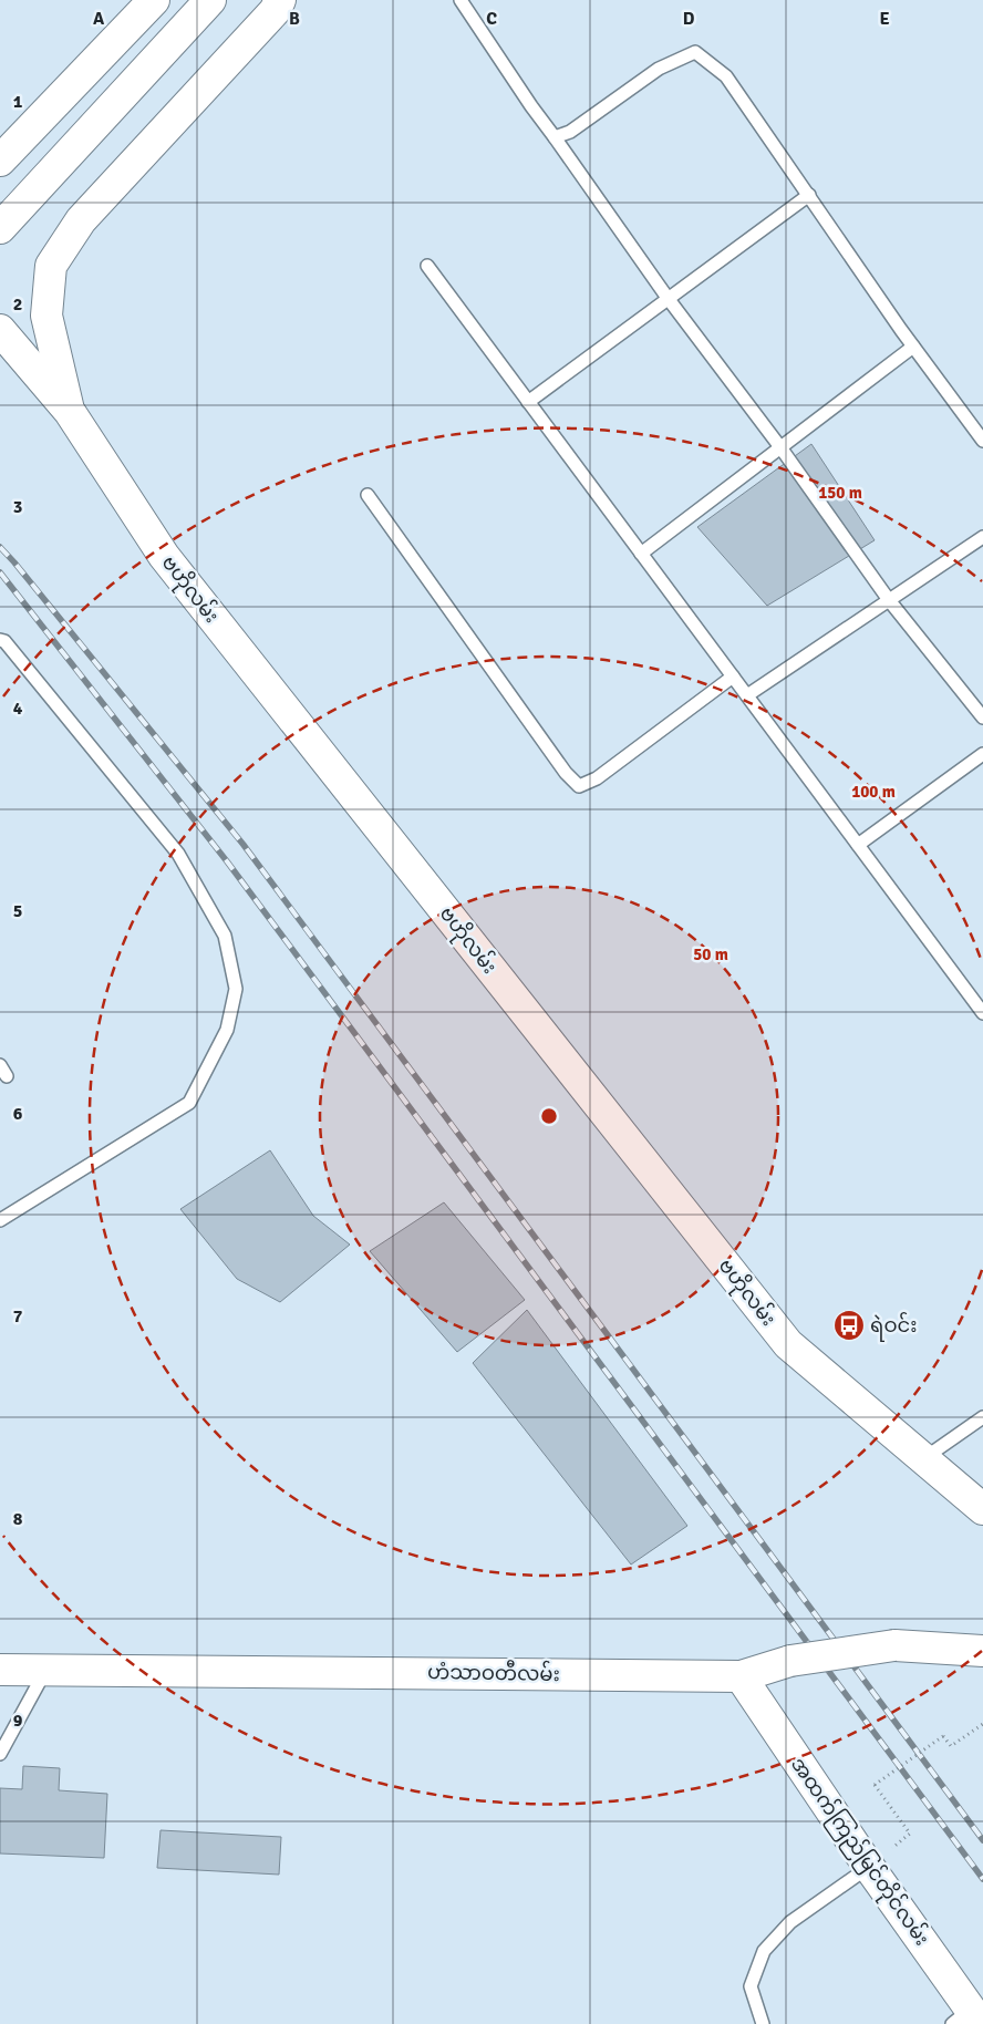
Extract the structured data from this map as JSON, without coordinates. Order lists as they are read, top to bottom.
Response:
{
  "streets": {
    "main road": ["ဗဟိုလမ်း", "ဟံသာဝတီလမ်း", "အထက်ကြည်မြင်တိုင်လမ်း"]
  },
  "crossings": [
    ["ဟံသာဝတီလမ်း", "အထက်ကြည်မြင်တိုင်လမ်း"]
  ],
  "places": {
    "bus stop": ["ရဲဝင်း"]
  },
  "grid": {
    "columns": [
      "A",
      "B",
      "C",
      "D",
      "E"
    ],
    "rows": [
      "1",
      "2",
      "3",
      "4",
      "5",
      "6",
      "7",
      "8",
      "9"
    ]
  },
  "rings": ["150 m", "100 m", "50 m"]
}
